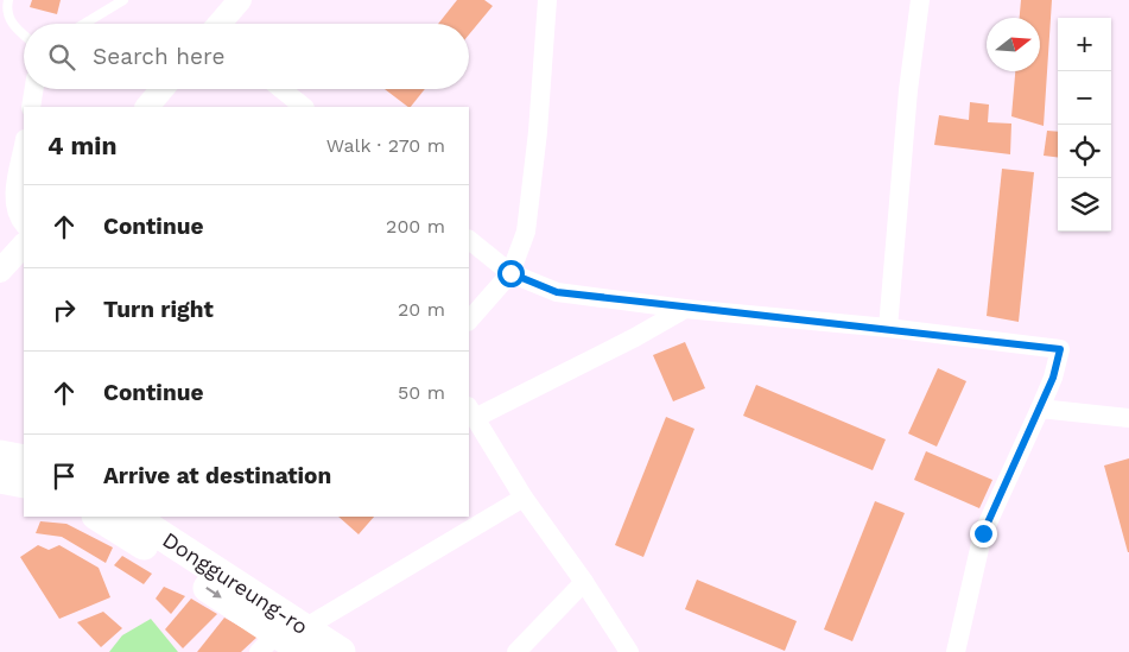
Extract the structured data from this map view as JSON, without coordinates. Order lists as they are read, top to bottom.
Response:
{
  "streets": {
    "main road": ["Donggureung-ro"]
  },
  "north": "right",
  "page": {
    "map_buttons": ["+", "−"],
    "search": "Search here",
    "heading": ["4 min", "Walk · 270 m"],
    "list": [
      ["Continue", "200 m"],
      ["Turn right", "20 m"],
      ["Continue", "50 m"],
      "Arrive at destination"
    ]
  }
}
